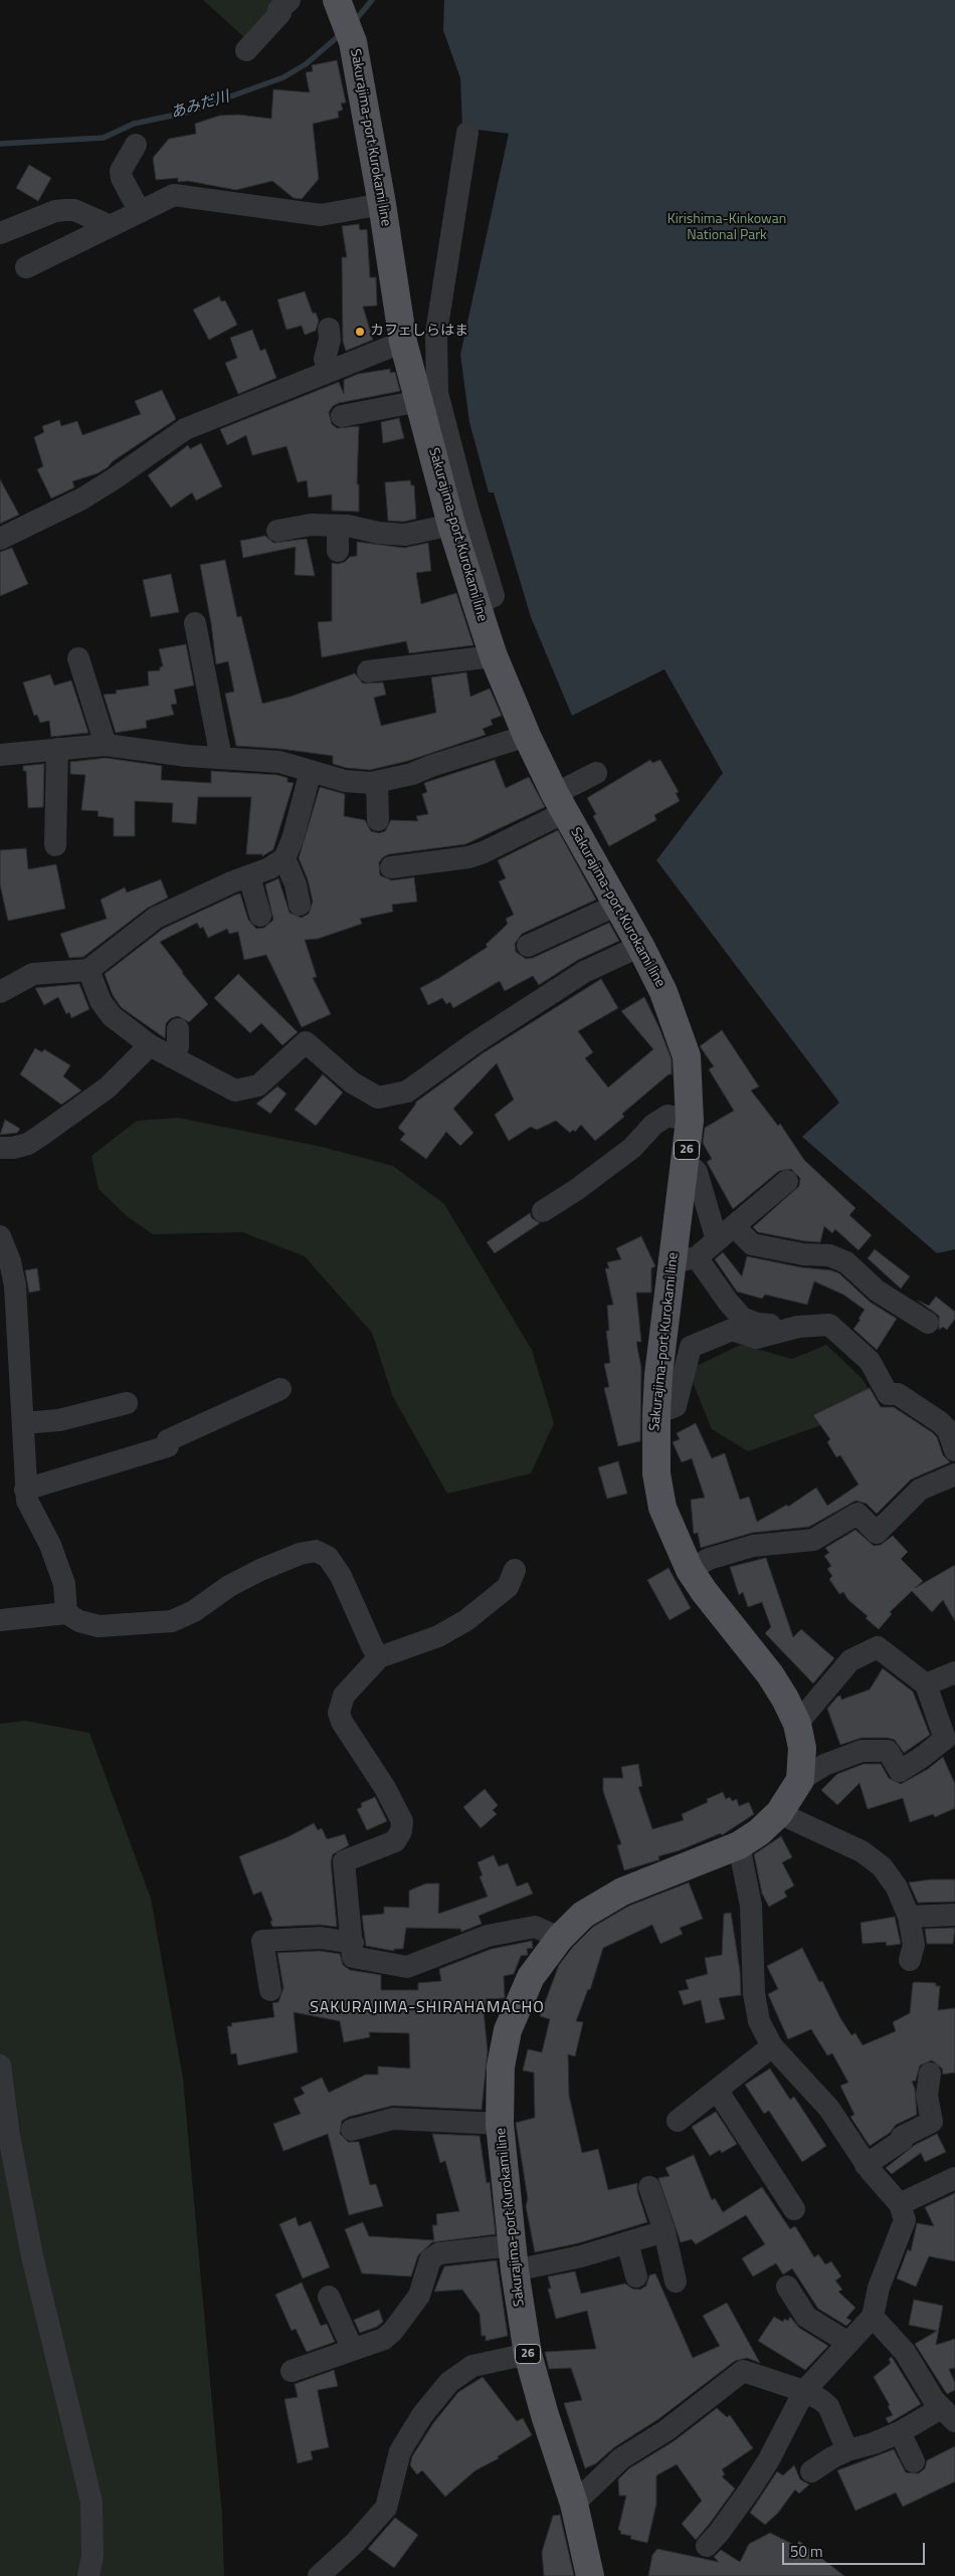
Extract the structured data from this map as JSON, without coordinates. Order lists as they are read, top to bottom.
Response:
{
  "streets": {
    "main road": ["Sakurajima-port Kurokami line", "26"]
  },
  "districts": ["SAKURAJIMA-SHIRAHAMACHO"],
  "water": ["あみだ川"],
  "parks": ["Kirishima-Kinkowan National Park"],
  "places": ["カフェしらはま"],
  "scale_bar": "50 m"
}
